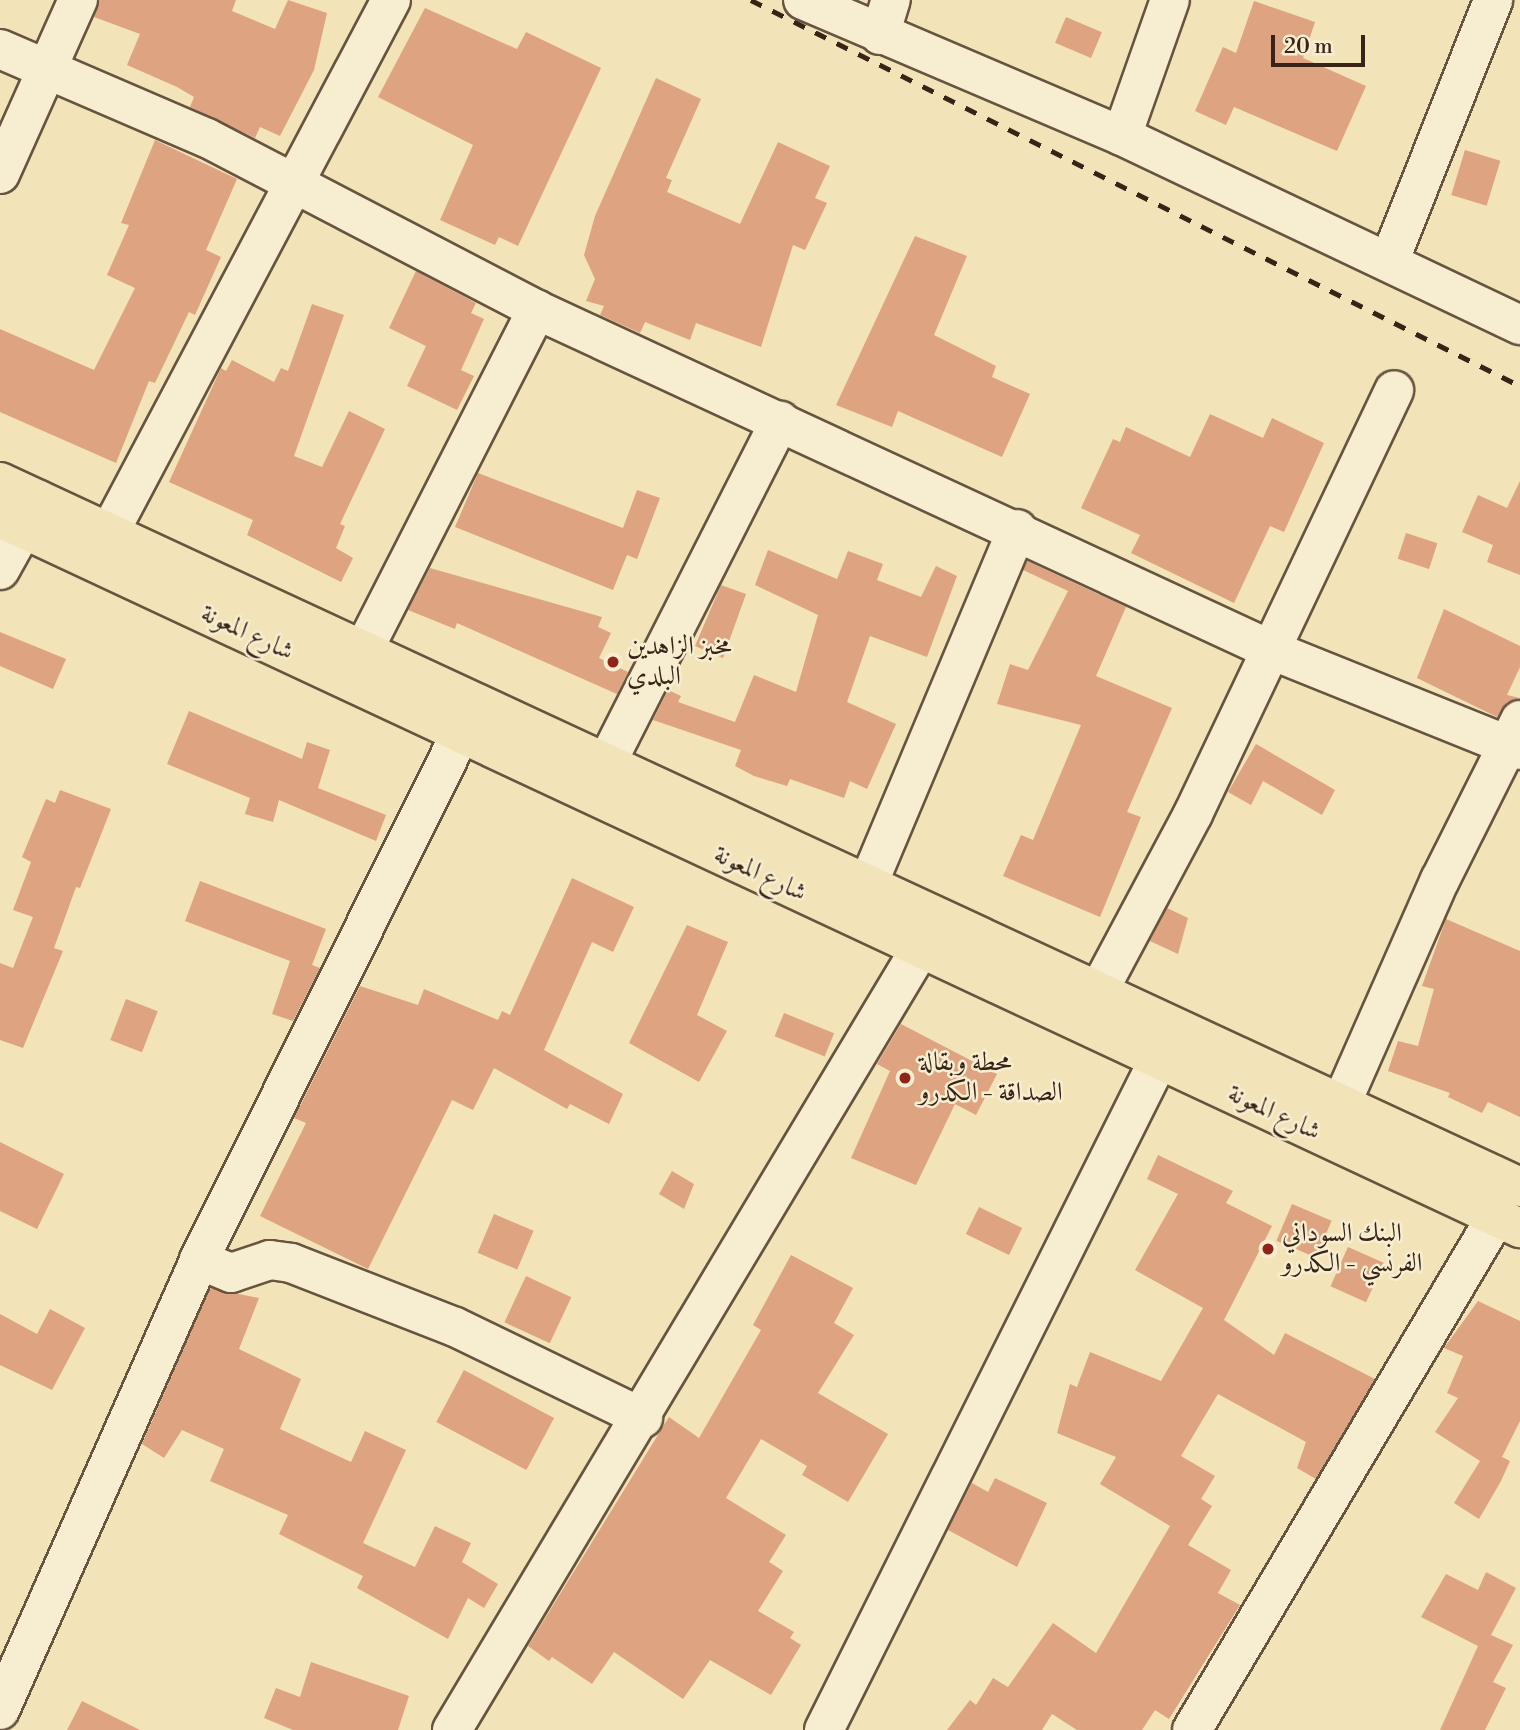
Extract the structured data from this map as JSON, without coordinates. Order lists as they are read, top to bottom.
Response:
{
  "streets": {
    "highway": ["شارع المعونة"]
  },
  "places": ["مخبز الزاهدين البلدي", "محطة وبقالة الصداقة - الكدرو", "البنك السوداني الفرنسي - الكدرو"],
  "scale_bar": "20 m"
}
